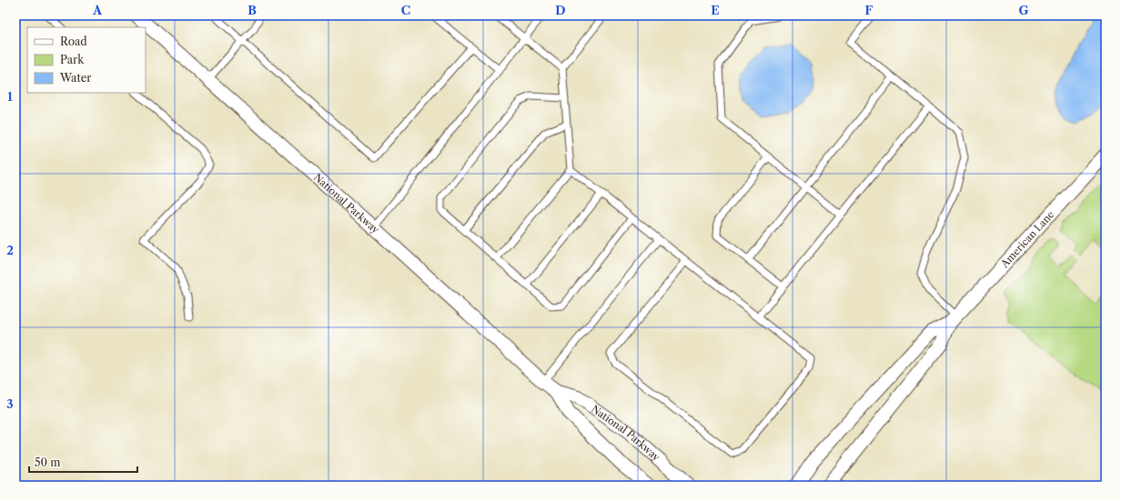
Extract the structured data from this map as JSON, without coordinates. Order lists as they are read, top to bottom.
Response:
{
  "streets": {
    "street": ["National Parkway", "American Lane"]
  },
  "legend": ["Road", "Park", "Water"],
  "scale_bar": "50 m",
  "grid": {
    "columns": [
      "A",
      "B",
      "C",
      "D",
      "E",
      "F",
      "G"
    ],
    "rows": ["1", "2", "3"]
  }
}
